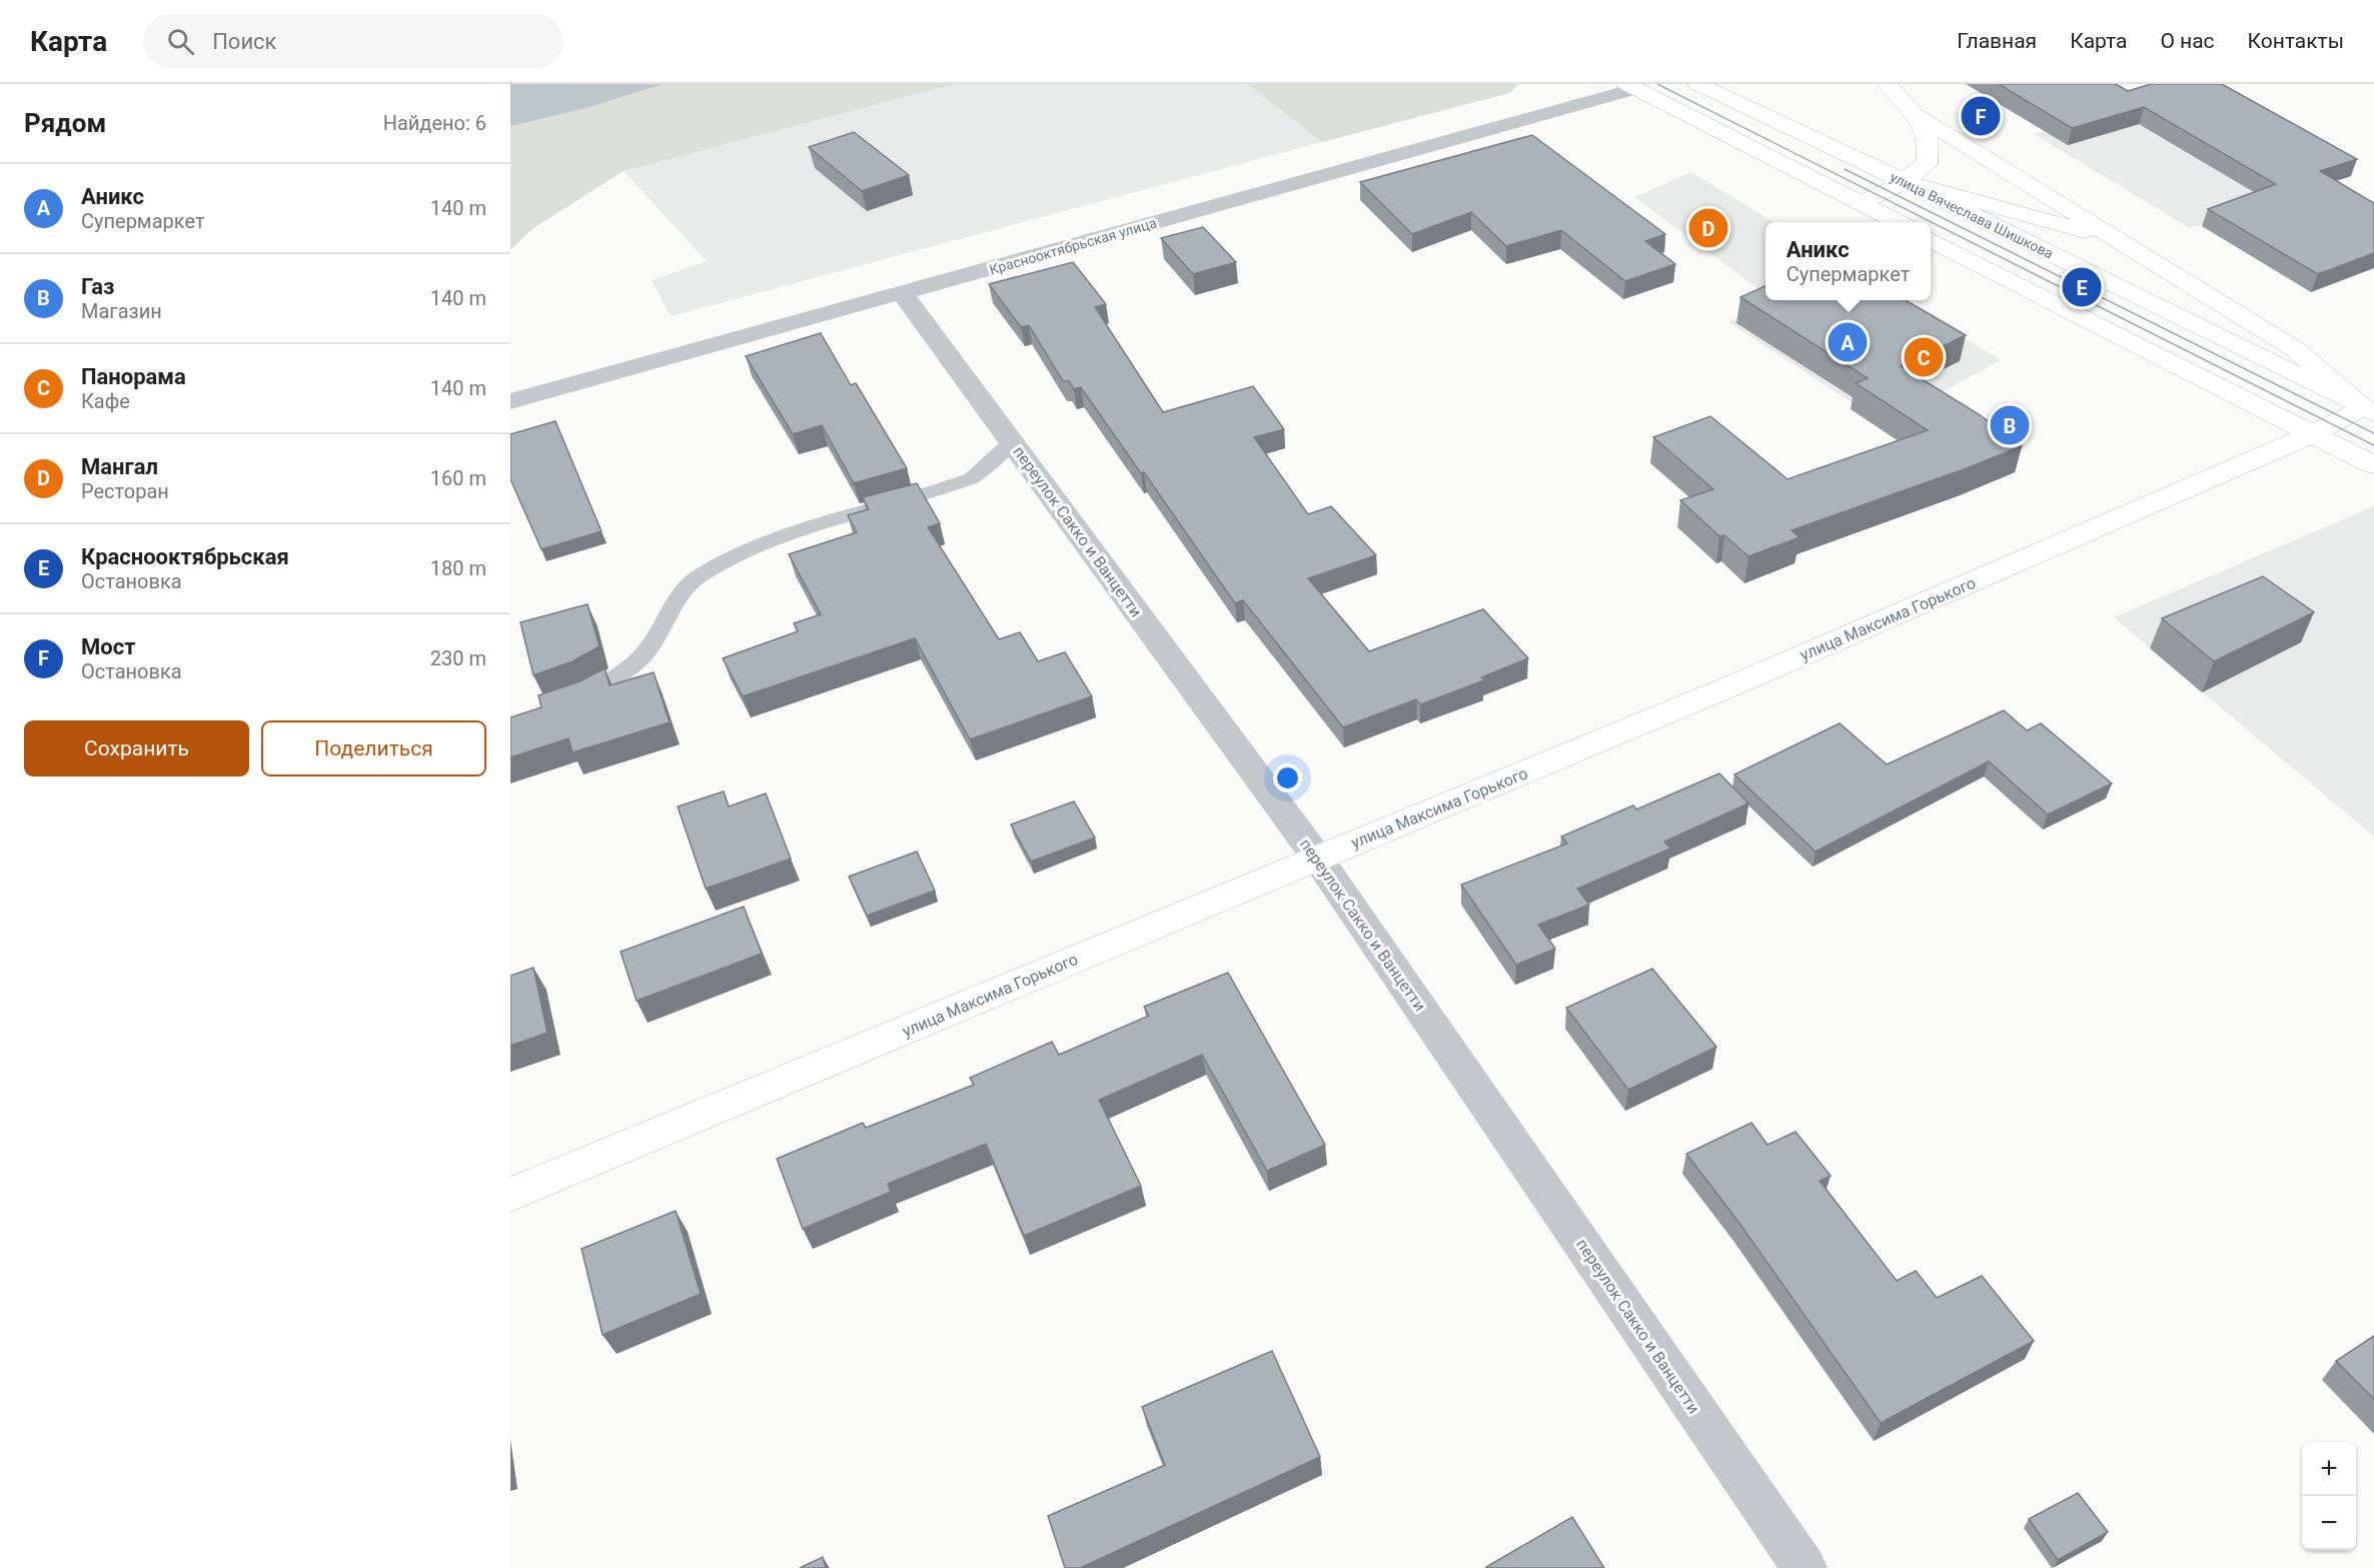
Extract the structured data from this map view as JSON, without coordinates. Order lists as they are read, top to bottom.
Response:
{
  "streets": {
    "main road": ["улица Вячеслава Шишкова", "улица Максима Горького"],
    "street": ["Краснооктябрьская улица", "переулок Сакко и Ванцетти"]
  },
  "crossings": [
    ["улица Вячеслава Шишкова", "улица Максима Горького"],
    ["Краснооктябрьская улица", "переулок Сакко и Ванцетти"],
    ["переулок Сакко и Ванцетти", "улица Максима Горького"]
  ],
  "page": {
    "header": "Карта",
    "search": "Поиск",
    "nav": [
      "Главная",
      "Карта",
      "О нас",
      "Контакты"
    ],
    "heading": ["Рядом", "Найдено: 6"],
    "pins": [
      "F",
      "D",
      "E",
      "A",
      "C",
      "B"
    ],
    "list": [
      {
        "mark": "A",
        "name": "Аникс",
        "note": "Супермаркет",
        "value": "140 m"
      },
      {
        "mark": "B",
        "name": "Газ",
        "note": "Магазин",
        "value": "140 m"
      },
      {
        "mark": "C",
        "name": "Панорама",
        "note": "Кафе",
        "value": "140 m"
      },
      {
        "mark": "D",
        "name": "Мангал",
        "note": "Ресторан",
        "value": "160 m"
      },
      {
        "mark": "E",
        "name": "Краснооктябрьская",
        "note": "Остановка",
        "value": "180 m"
      },
      {
        "mark": "F",
        "name": "Мост",
        "note": "Остановка",
        "value": "230 m"
      }
    ],
    "popup": ["Аникс", "Супермаркет"],
    "buttons": ["Сохранить", "Поделиться"],
    "map_buttons": ["+", "−"]
  }
}
